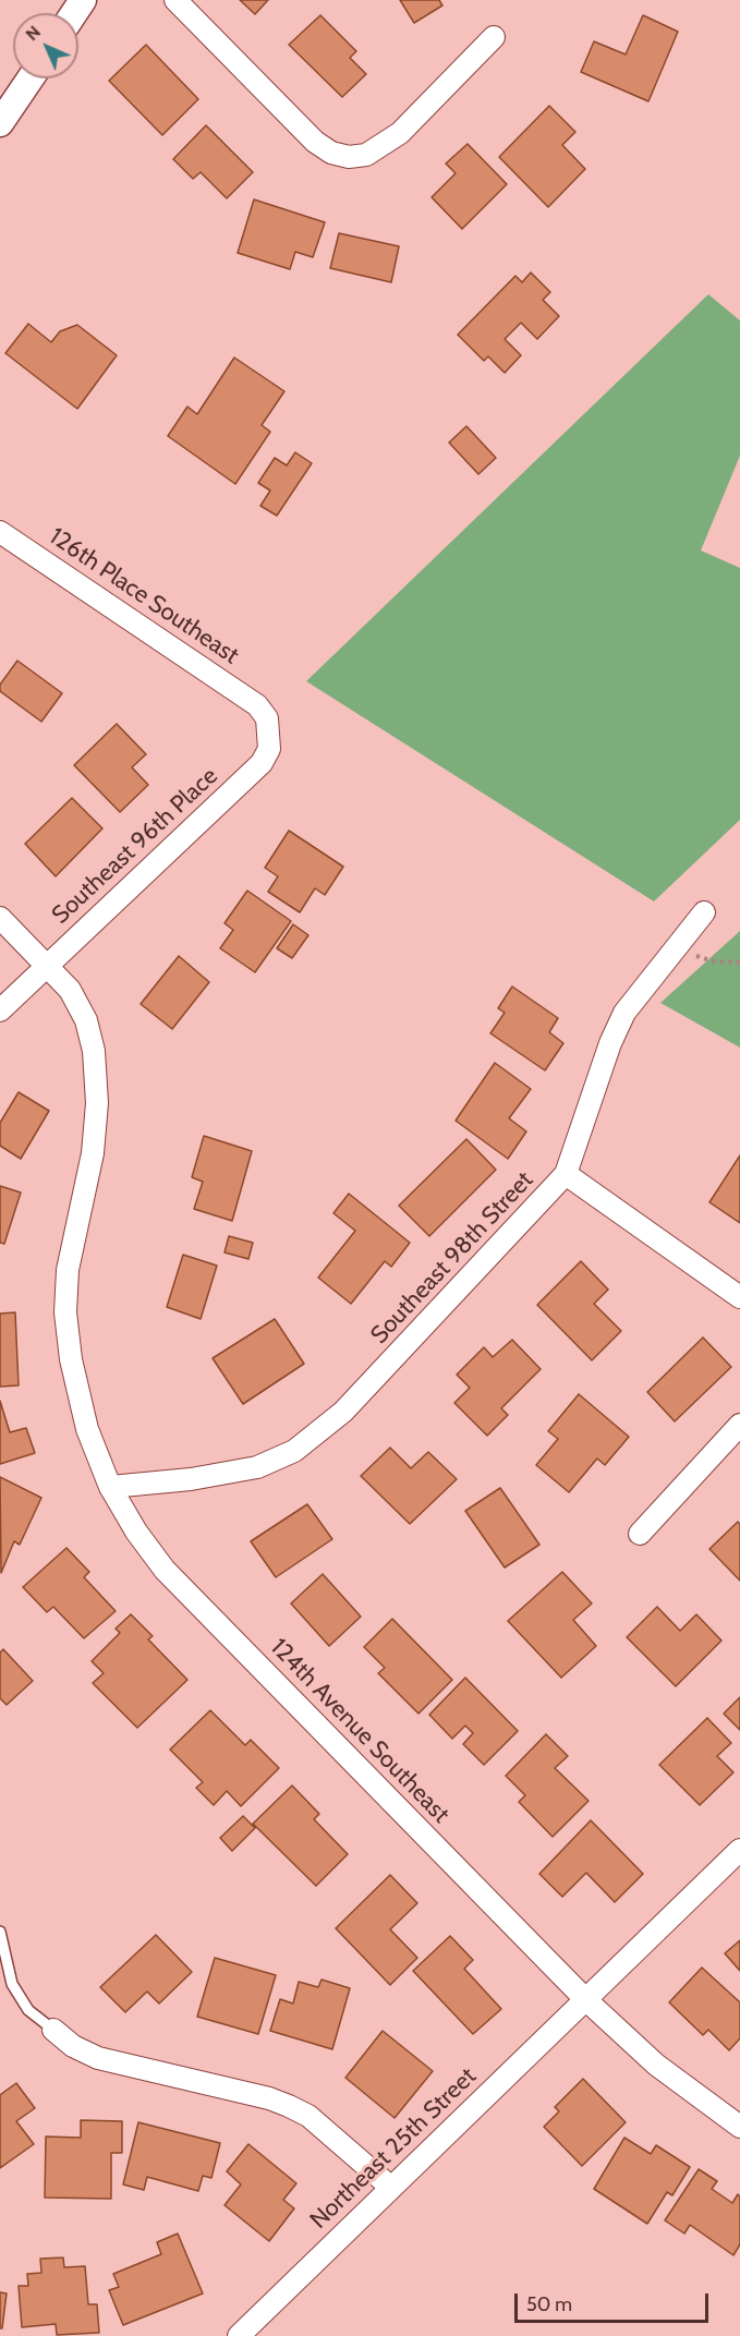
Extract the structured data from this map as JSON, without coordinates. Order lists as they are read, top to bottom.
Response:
{
  "streets": {
    "street": [
      "126th Place Southeast",
      "Southeast 96th Place",
      "Southeast 98th Street",
      "124th Avenue Southeast",
      "Northeast 25th Street"
    ]
  },
  "crossings": [
    ["126th Place Southeast", "Southeast 96th Place"],
    ["Southeast 96th Place", "124th Avenue Southeast"],
    ["Southeast 98th Street", "124th Avenue Southeast"],
    ["124th Avenue Southeast", "Northeast 25th Street"]
  ],
  "scale_bar": "50 m",
  "north": "top left"
}
